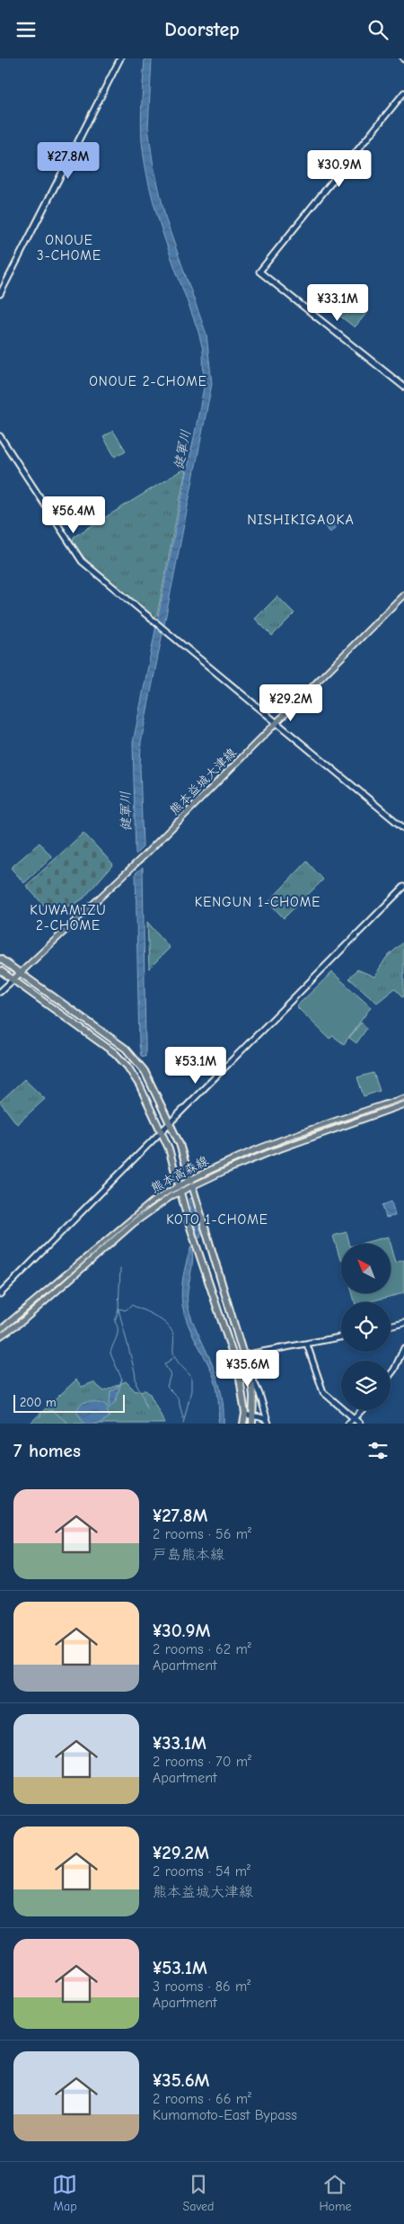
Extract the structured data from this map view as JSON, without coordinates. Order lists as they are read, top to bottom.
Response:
{
  "streets": {
    "main road": ["熊本益城大津線", "熊本高森線"]
  },
  "districts": [
    "ONOUE 3-CHOME",
    "ONOUE 2-CHOME",
    "NISHIKIGAOKA",
    "KENGUN 1-CHOME",
    "KUWAMIZU 2-CHOME",
    "KOTO 1-CHOME"
  ],
  "water": ["健軍川"],
  "scale_bar": "200 m",
  "north": "top left",
  "page": {
    "header": "Doorstep",
    "price": [
      "¥27.8M",
      "¥30.9M",
      "¥33.1M",
      "¥56.4M",
      "¥29.2M",
      "¥53.1M",
      "¥35.6M"
    ],
    "scale": "200 m",
    "heading": "7 homes",
    "list": [
      {
        "name": "¥27.8M",
        "note": "2 rooms · 56 m² · 戸島熊本線"
      },
      {
        "name": "¥30.9M",
        "note": "2 rooms · 62 m² · Apartment"
      },
      {
        "name": "¥33.1M",
        "note": "2 rooms · 70 m² · Apartment"
      },
      {
        "name": "¥29.2M",
        "note": "2 rooms · 54 m² · 熊本益城大津線"
      },
      {
        "name": "¥53.1M",
        "note": "3 rooms · 86 m² · Apartment"
      },
      {
        "name": "¥35.6M",
        "note": "2 rooms · 66 m² · Kumamoto-East Bypass"
      }
    ],
    "tabs": ["Map", "Saved", "Home"]
  }
}
